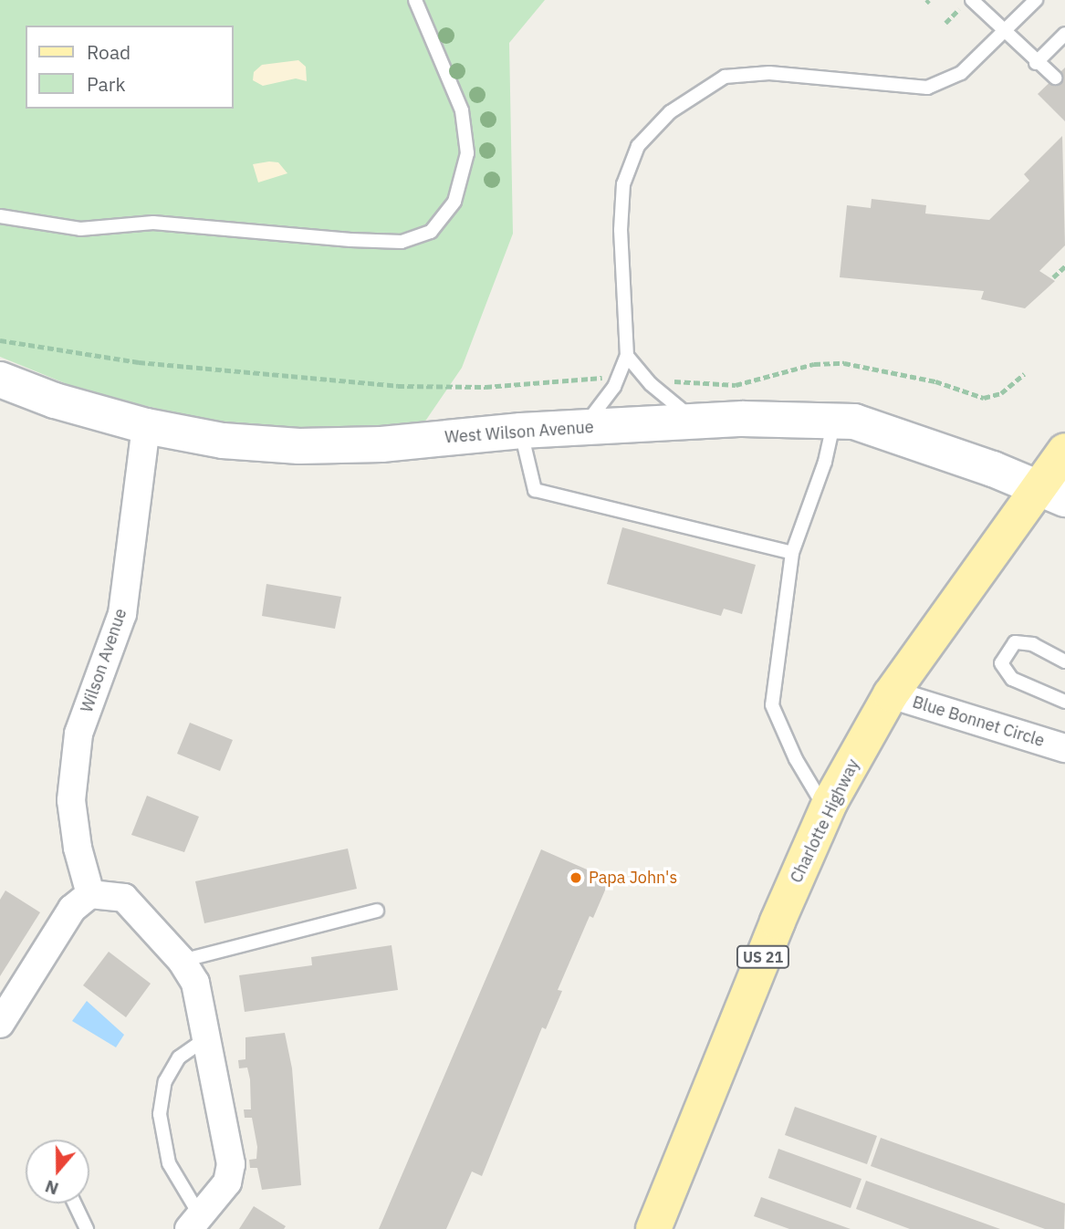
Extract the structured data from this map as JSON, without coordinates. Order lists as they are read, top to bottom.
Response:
{
  "streets": {
    "main road": ["Charlotte Highway", "US 21"],
    "street": ["West Wilson Avenue", "Wilson Avenue", "Blue Bonnet Circle"]
  },
  "crossings": [
    ["West Wilson Avenue", "Wilson Avenue"],
    ["West Wilson Avenue", "Charlotte Highway"],
    ["Blue Bonnet Circle", "Charlotte Highway"]
  ],
  "places": ["Papa John's"],
  "legend": ["Road", "Park"],
  "north": "bottom"
}
